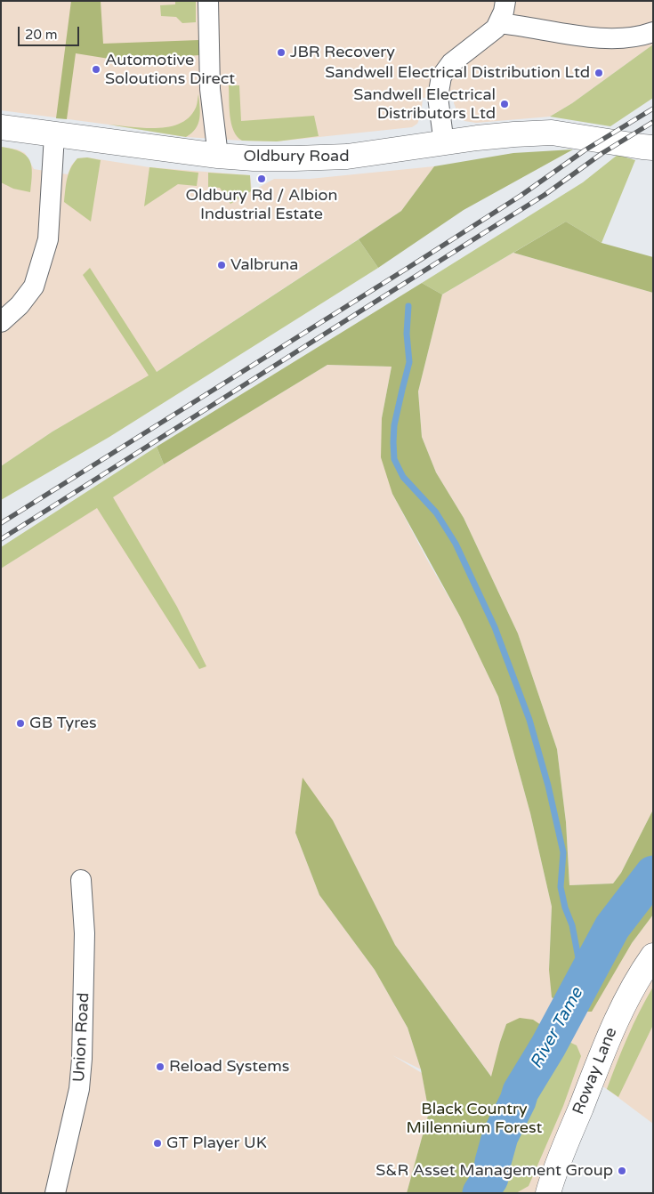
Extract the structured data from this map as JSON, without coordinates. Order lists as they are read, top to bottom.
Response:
{
  "streets": {
    "main road": ["Oldbury Road", "Roway Lane"],
    "street": ["Union Road"]
  },
  "water": ["River Tame"],
  "parks": ["Black Country Millennium Forest"],
  "places": [
    "JBR Recovery",
    "Automotive Soloutions Direct",
    "Sandwell Electrical Distribution Ltd",
    "Sandwell Electrical Distributors Ltd",
    "Oldbury Rd / Albion Industrial Estate",
    "Valbruna",
    "GB Tyres",
    "Reload Systems",
    "GT Player UK",
    "S&R Asset Management Group"
  ],
  "scale_bar": "20 m"
}
